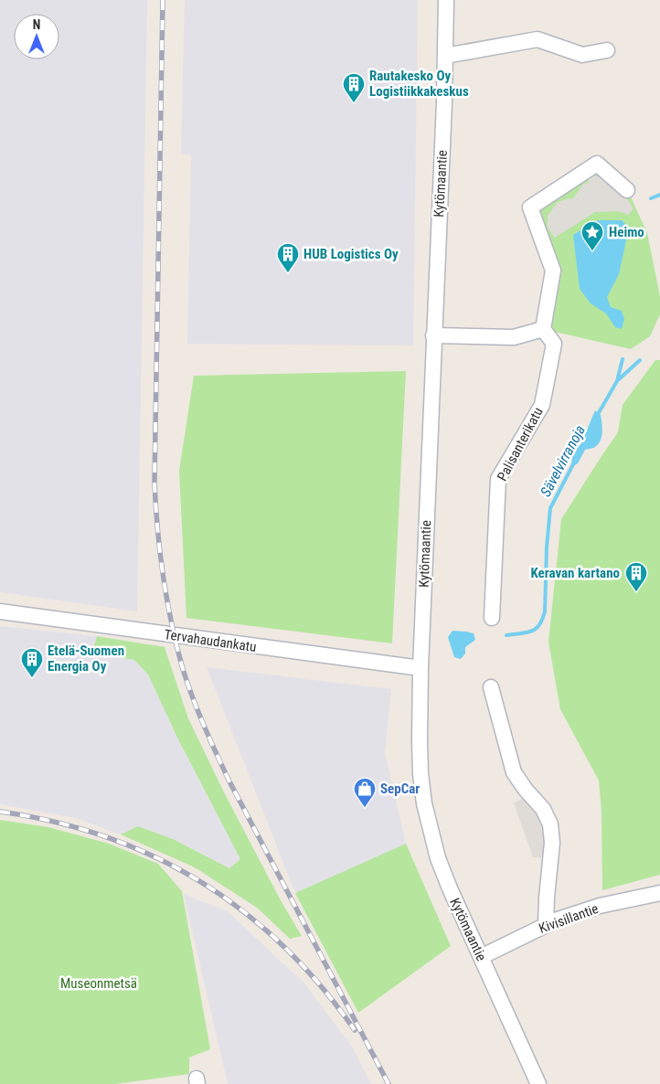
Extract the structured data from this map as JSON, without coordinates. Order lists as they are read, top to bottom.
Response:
{
  "streets": {
    "street": [
      "Kytömaantie",
      "Palisanterikatu",
      "Tervahaudankatu",
      "Kivisillantie"
    ]
  },
  "crossings": [
    ["Kytömaantie", "Tervahaudankatu"],
    ["Kytömaantie", "Kivisillantie"]
  ],
  "water": ["Sävelvirranoja"],
  "parks": ["Museonmetsä"],
  "places": {
    "building": [
      "Rautakesko Oy Logistiikkakeskus",
      "HUB Logistics Oy",
      "Keravan kartano",
      "Etelä-Suomen Energia Oy"
    ],
    "place": ["Heimo"],
    "shop": ["SepCar"]
  },
  "north": "top"
}
